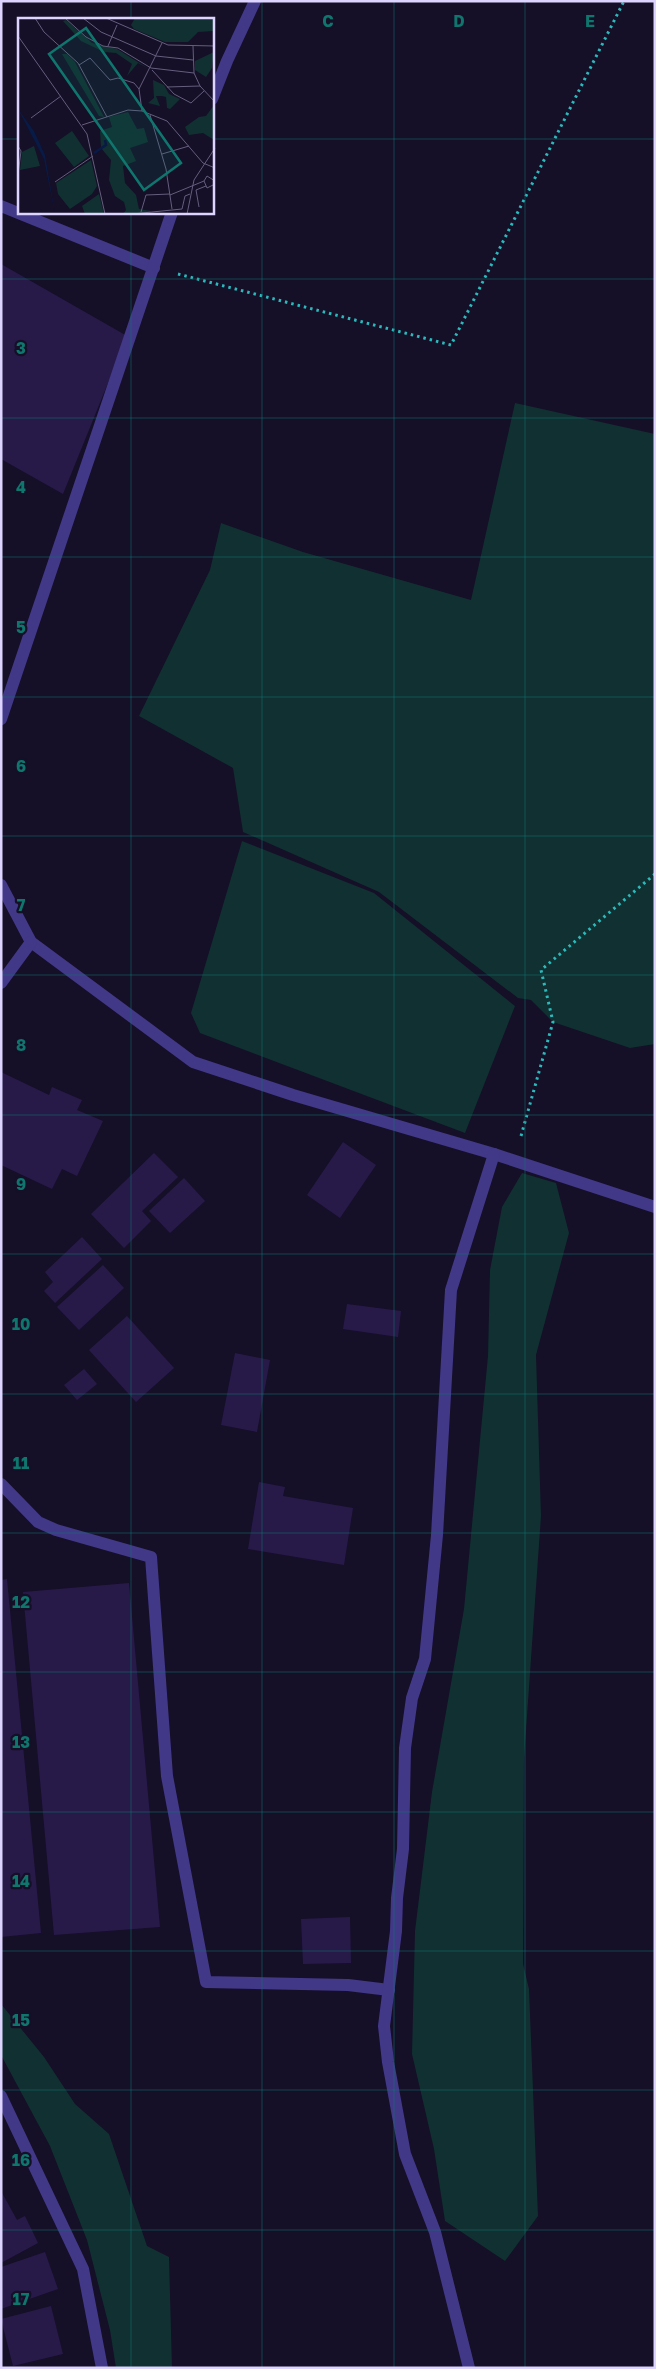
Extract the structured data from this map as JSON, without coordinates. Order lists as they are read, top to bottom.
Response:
{
  "grid": {
    "columns": ["C", "D", "E"],
    "rows": [
      "3",
      "4",
      "5",
      "6",
      "7",
      "8",
      "9",
      "10",
      "11",
      "12",
      "13",
      "14",
      "15",
      "16",
      "17"
    ]
  }
}
